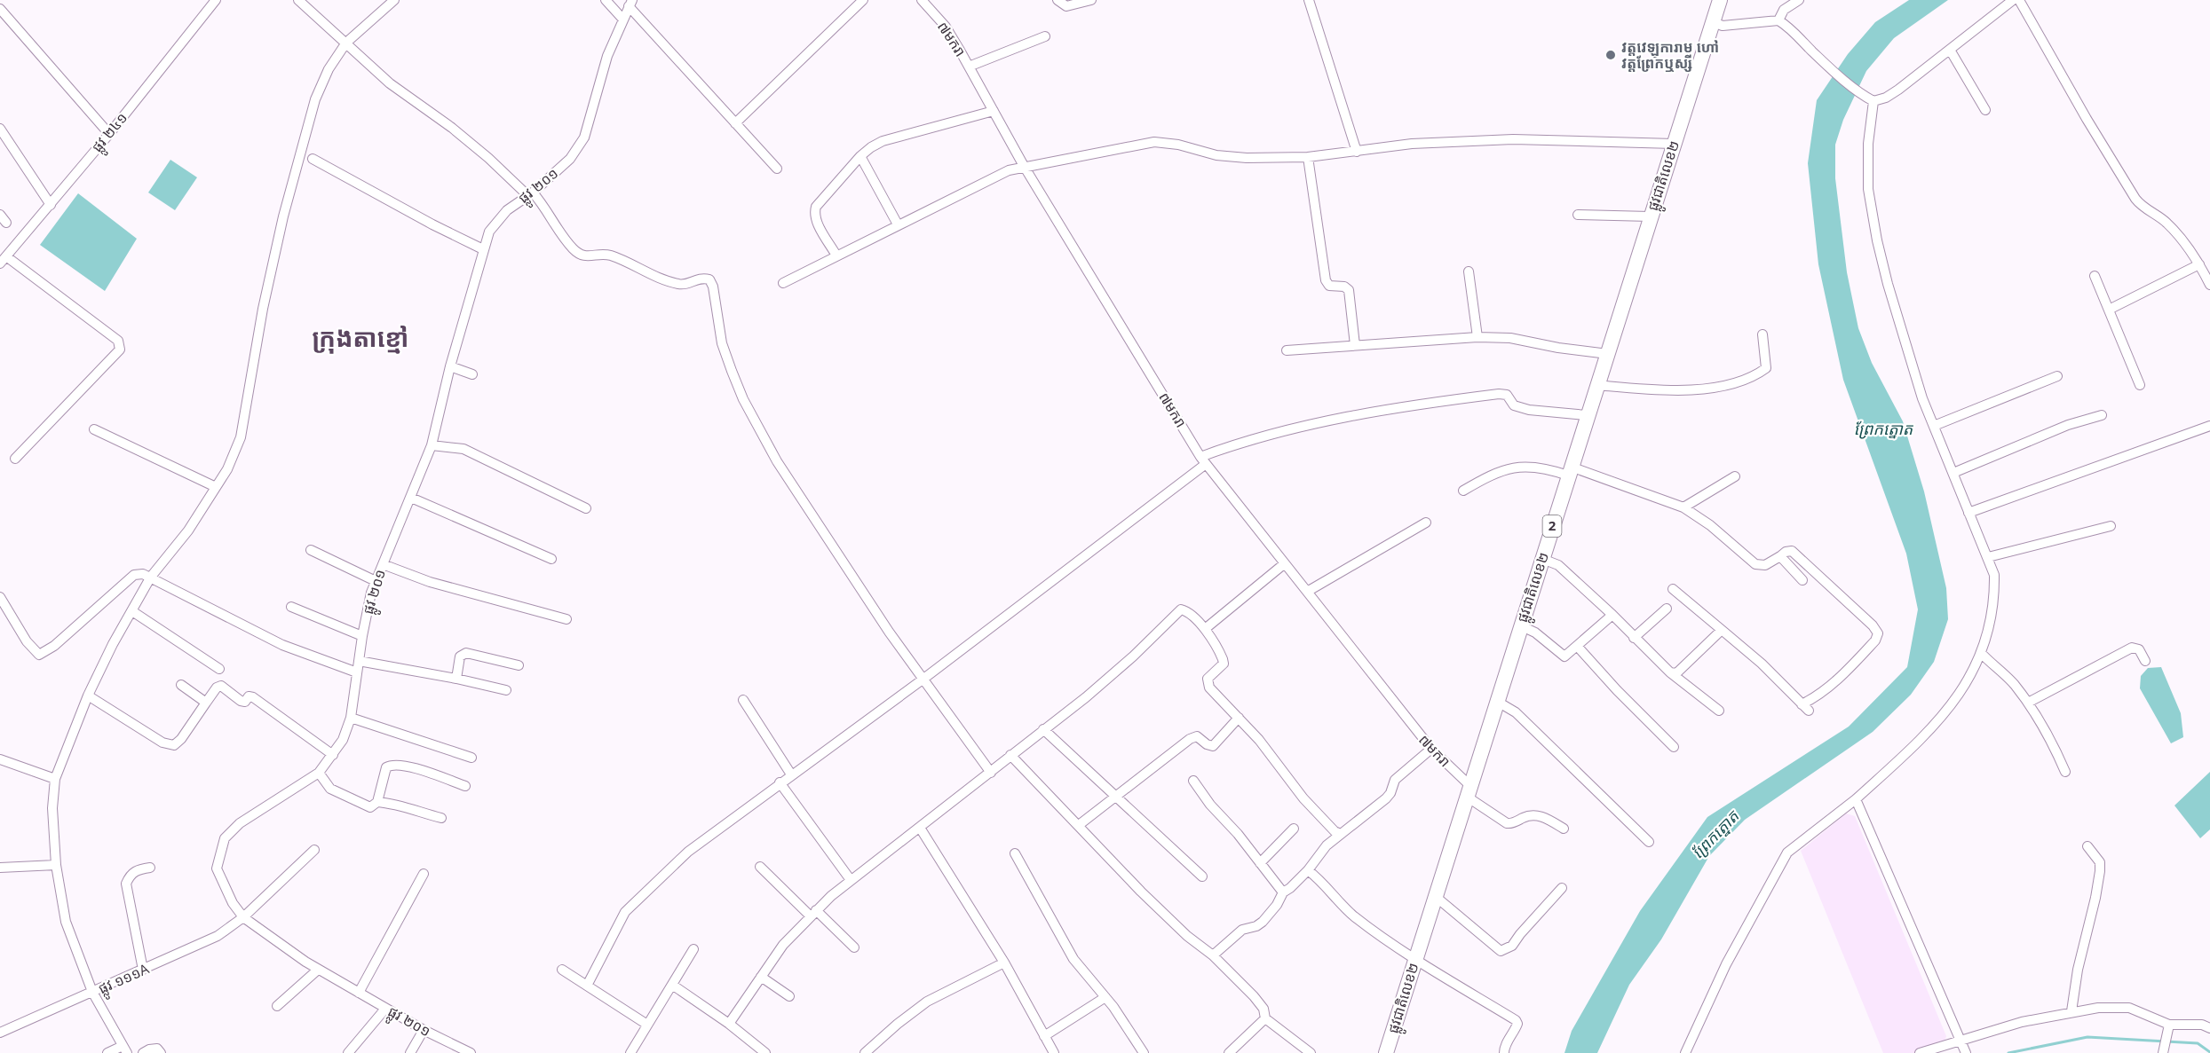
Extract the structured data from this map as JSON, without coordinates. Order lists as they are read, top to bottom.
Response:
{
  "streets": {
    "highway": ["ផ្លូវជាតិលេខ២", "2"],
    "street": [
      "៧មករា",
      "ផ្លូវ ២៤១",
      "ផ្លូវ ២០១",
      "ផ្លូវ ១១១A"
    ]
  },
  "crossings": [
    ["៧មករា", "ផ្លូវជាតិលេខ២"],
    ["ផ្លូវ ២០១", "ផ្លូវ ១១១A"]
  ],
  "districts": ["ក្រុងតាខ្មៅ"],
  "water": ["ព្រែកត្នោត"],
  "places": ["វត្តវេឡុការាម ហៅ វត្តព្រែកឬស្សី"]
}
